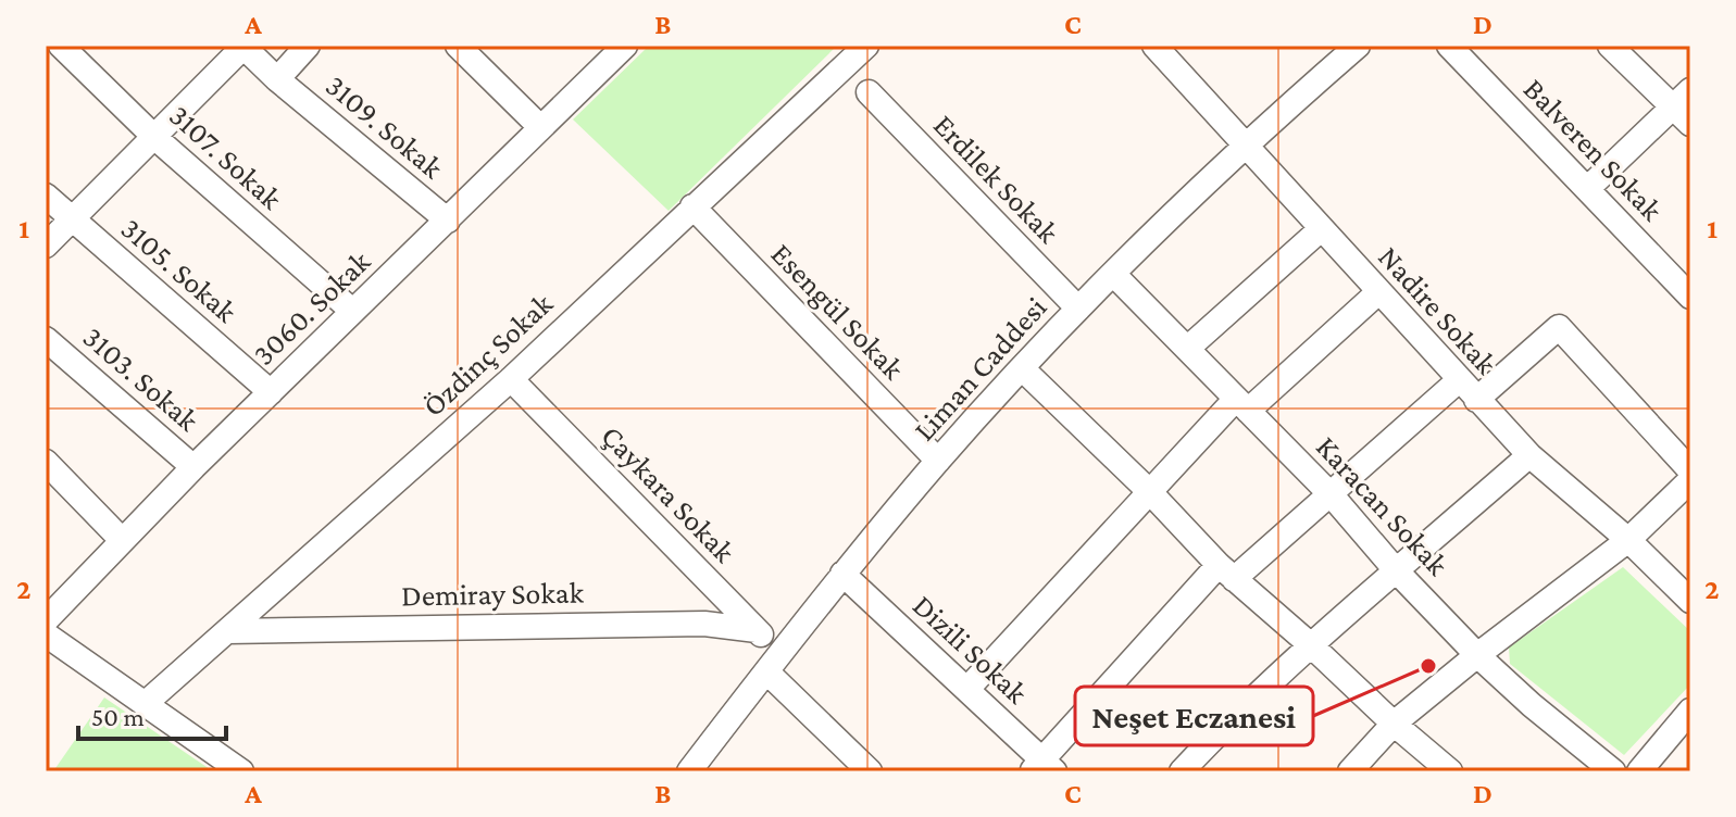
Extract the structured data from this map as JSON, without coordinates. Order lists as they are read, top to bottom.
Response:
{
  "streets": {
    "street": [
      "3109. Sokak",
      "Balveren Sokak",
      "3107. Sokak",
      "Erdilek Sokak",
      "3105. Sokak",
      "3060. Sokak",
      "Nadire Sokak",
      "Esengül Sokak",
      "Özdinç Sokak",
      "Liman Caddesi",
      "3103. Sokak",
      "Çaykara Sokak",
      "Karacan Sokak",
      "Demiray Sokak",
      "Dizili Sokak"
    ]
  },
  "crossings": [
    ["3109. Sokak", "3060. Sokak"],
    ["3107. Sokak", "3060. Sokak"],
    ["Erdilek Sokak", "Liman Caddesi"],
    ["3105. Sokak", "3060. Sokak"],
    ["3060. Sokak", "3103. Sokak"],
    ["Nadire Sokak", "Liman Caddesi"],
    ["Esengül Sokak", "Özdinç Sokak"],
    ["Esengül Sokak", "Liman Caddesi"],
    ["Özdinç Sokak", "Çaykara Sokak"],
    ["Özdinç Sokak", "Demiray Sokak"],
    ["Liman Caddesi", "Çaykara Sokak"],
    ["Liman Caddesi", "Karacan Sokak"],
    ["Liman Caddesi", "Dizili Sokak"],
    ["Çaykara Sokak", "Demiray Sokak"]
  ],
  "places": ["Neşet Eczanesi"],
  "scale_bar": "50 m",
  "grid": {
    "columns": [
      "A",
      "B",
      "C",
      "D"
    ],
    "rows": ["1", "2"]
  }
}
